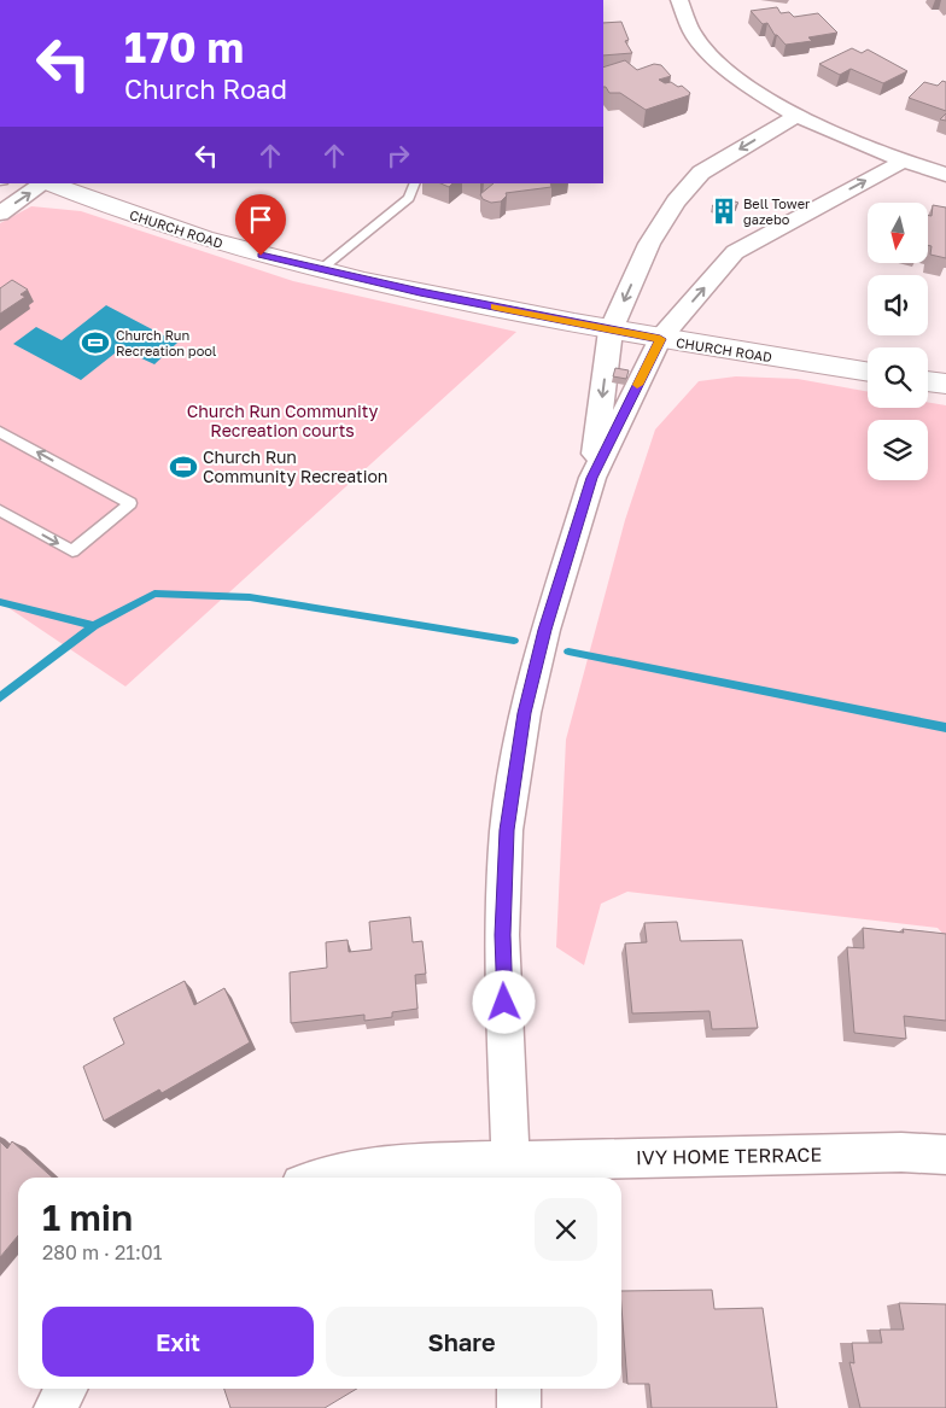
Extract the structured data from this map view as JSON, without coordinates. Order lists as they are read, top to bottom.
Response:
{
  "streets": {
    "main road": ["CHURCH ROAD"],
    "street": ["IVY HOME TERRACE"]
  },
  "parks": ["Church Run Community Recreation courts"],
  "places": {
    "building": ["Bell Tower gazebo"],
    "sports": ["Church Run Recreation pool", "Church Run Community Recreation"]
  },
  "north": "bottom",
  "page": {
    "turn": ["170 m", "Church Road"],
    "heading": ["1 min", "280 m · 21:01"],
    "buttons": ["Exit", "Share"]
  }
}
